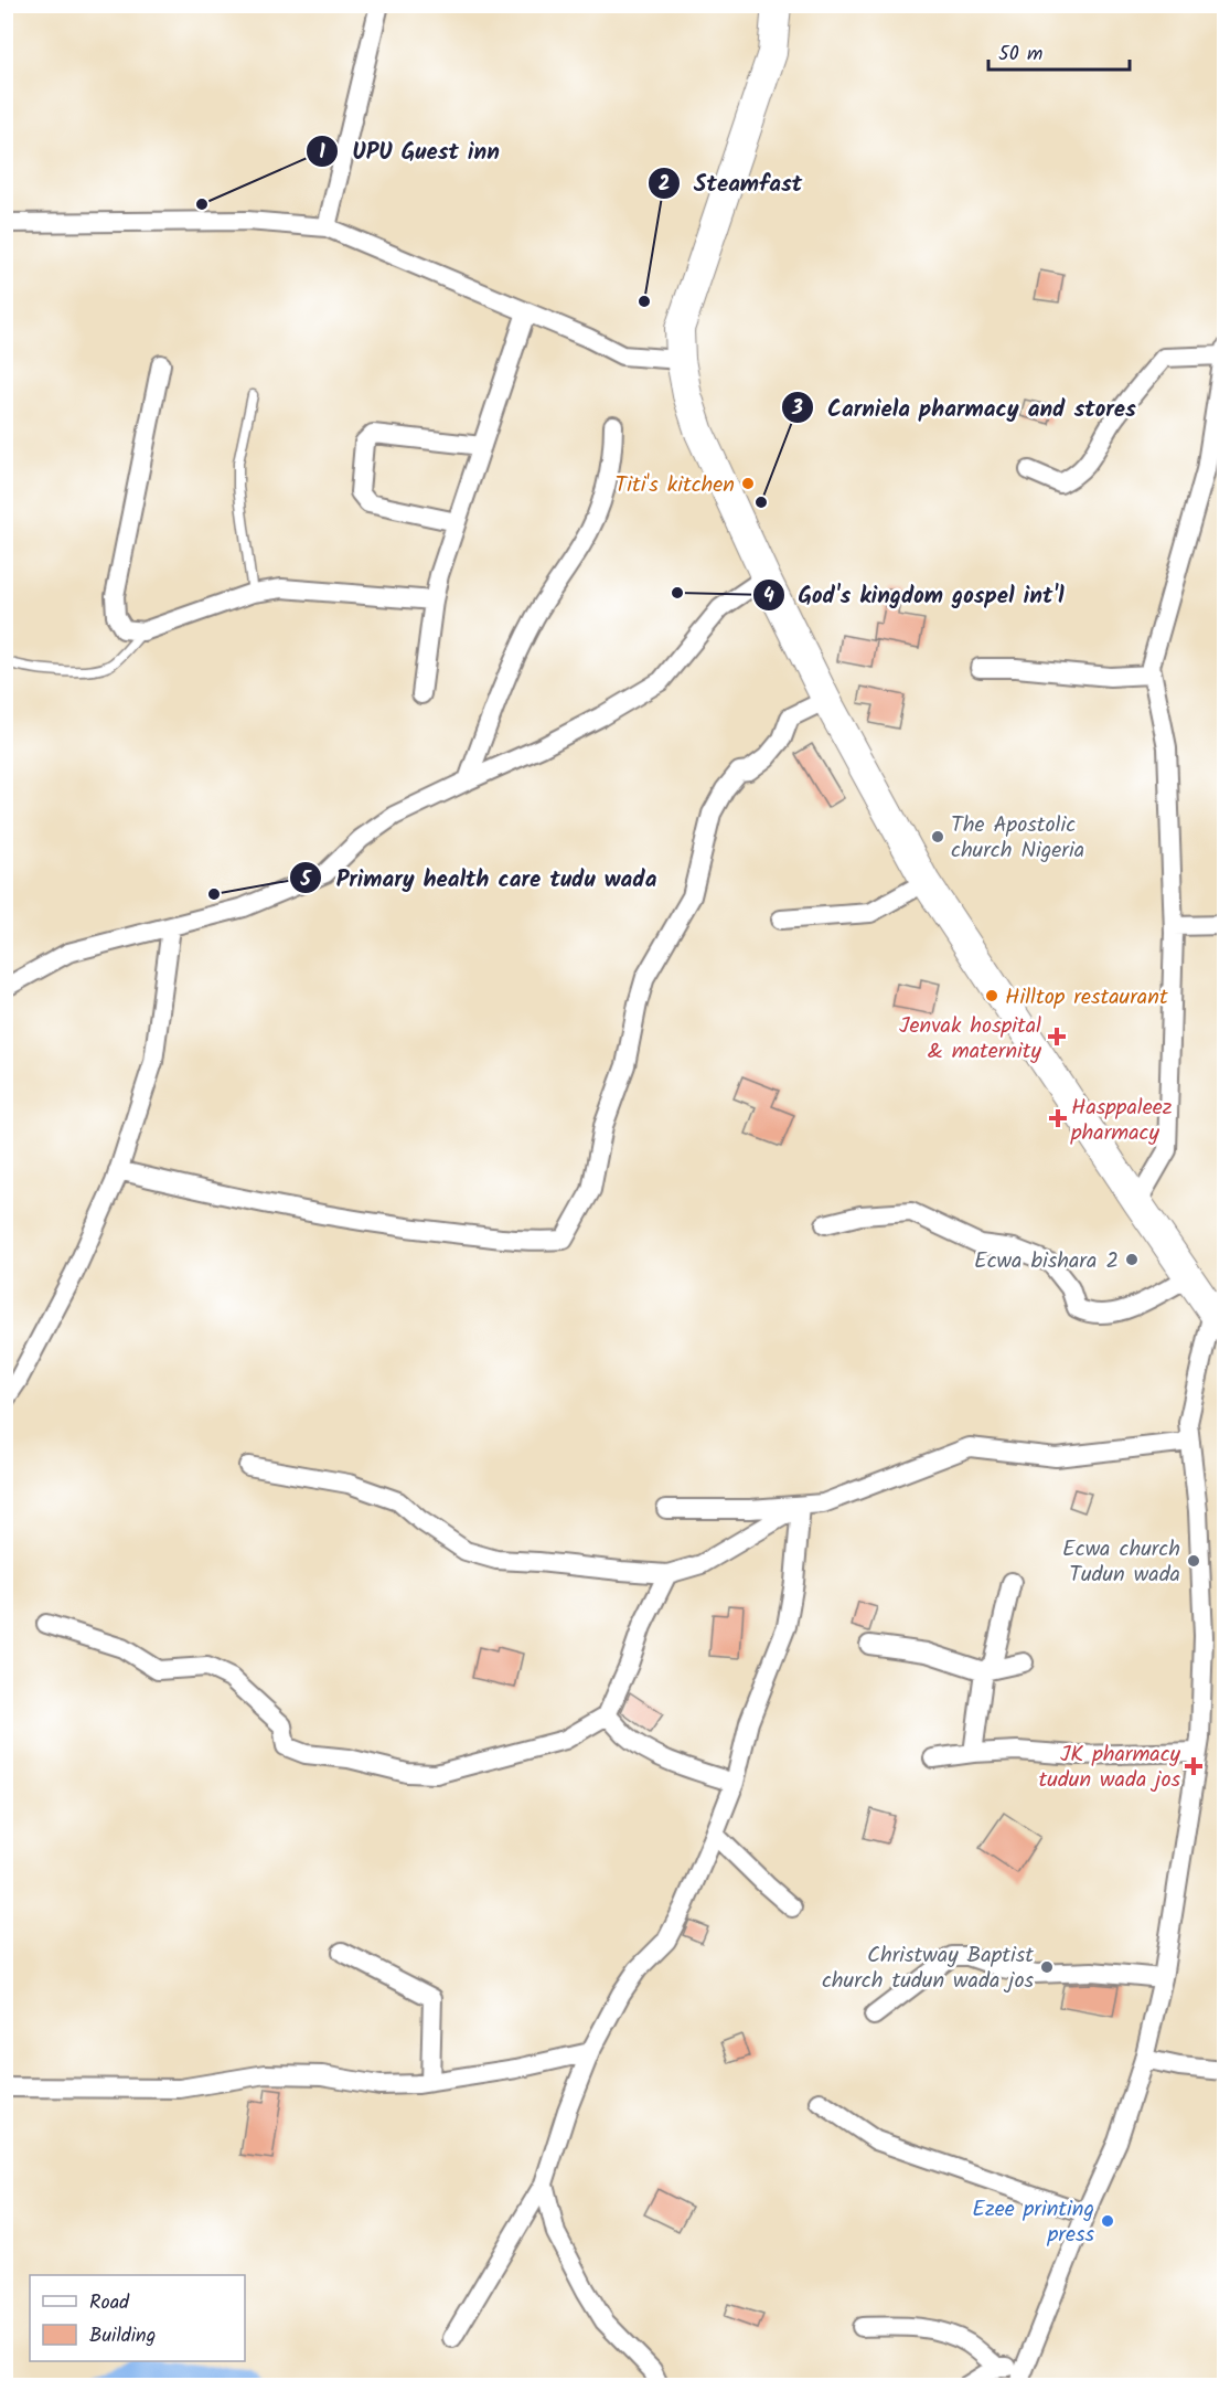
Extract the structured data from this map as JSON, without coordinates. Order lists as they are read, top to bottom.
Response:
{
  "places": {
    "other": [
      "UPU Guest inn",
      "Steamfast",
      "Titi's kitchen",
      "Carniela pharmacy and stores",
      "God's kingdom gospel int'l",
      "The Apostolic church Nigeria",
      "Primary health care tudu wada",
      "Hilltop restaurant",
      "Ecwa bishara 2",
      "Ecwa church Tudun wada",
      "Christway Baptist church tudun wada jos",
      "Ezee printing press"
    ],
    "health": ["Jenvak hospital & maternity", "Hasppaleez pharmacy", "JK pharmacy tudun wada jos"]
  },
  "legend": ["Road", "Building"],
  "scale_bar": "50 m"
}
